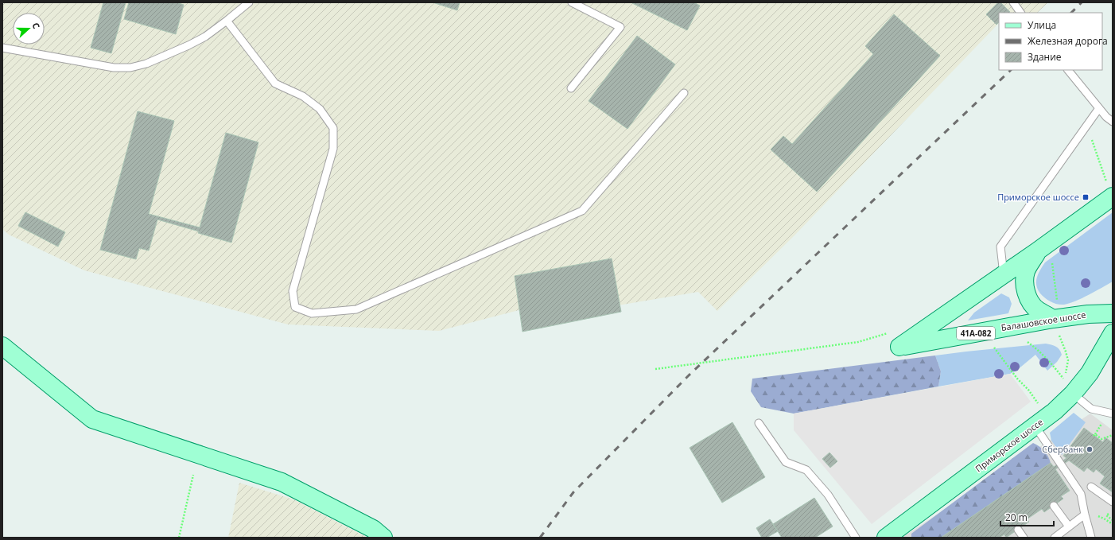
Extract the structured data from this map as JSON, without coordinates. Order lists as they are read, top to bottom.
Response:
{
  "streets": {
    "main road": ["Балашовское шоссе", "41А-082", "Приморское шоссе"]
  },
  "places": {
    "transit": ["Приморское шоссе"],
    "other": ["Сбербанк"]
  },
  "legend": ["Улица", "Железная дорога", "Здание"],
  "scale_bar": "20 m",
  "north": "right"
}
